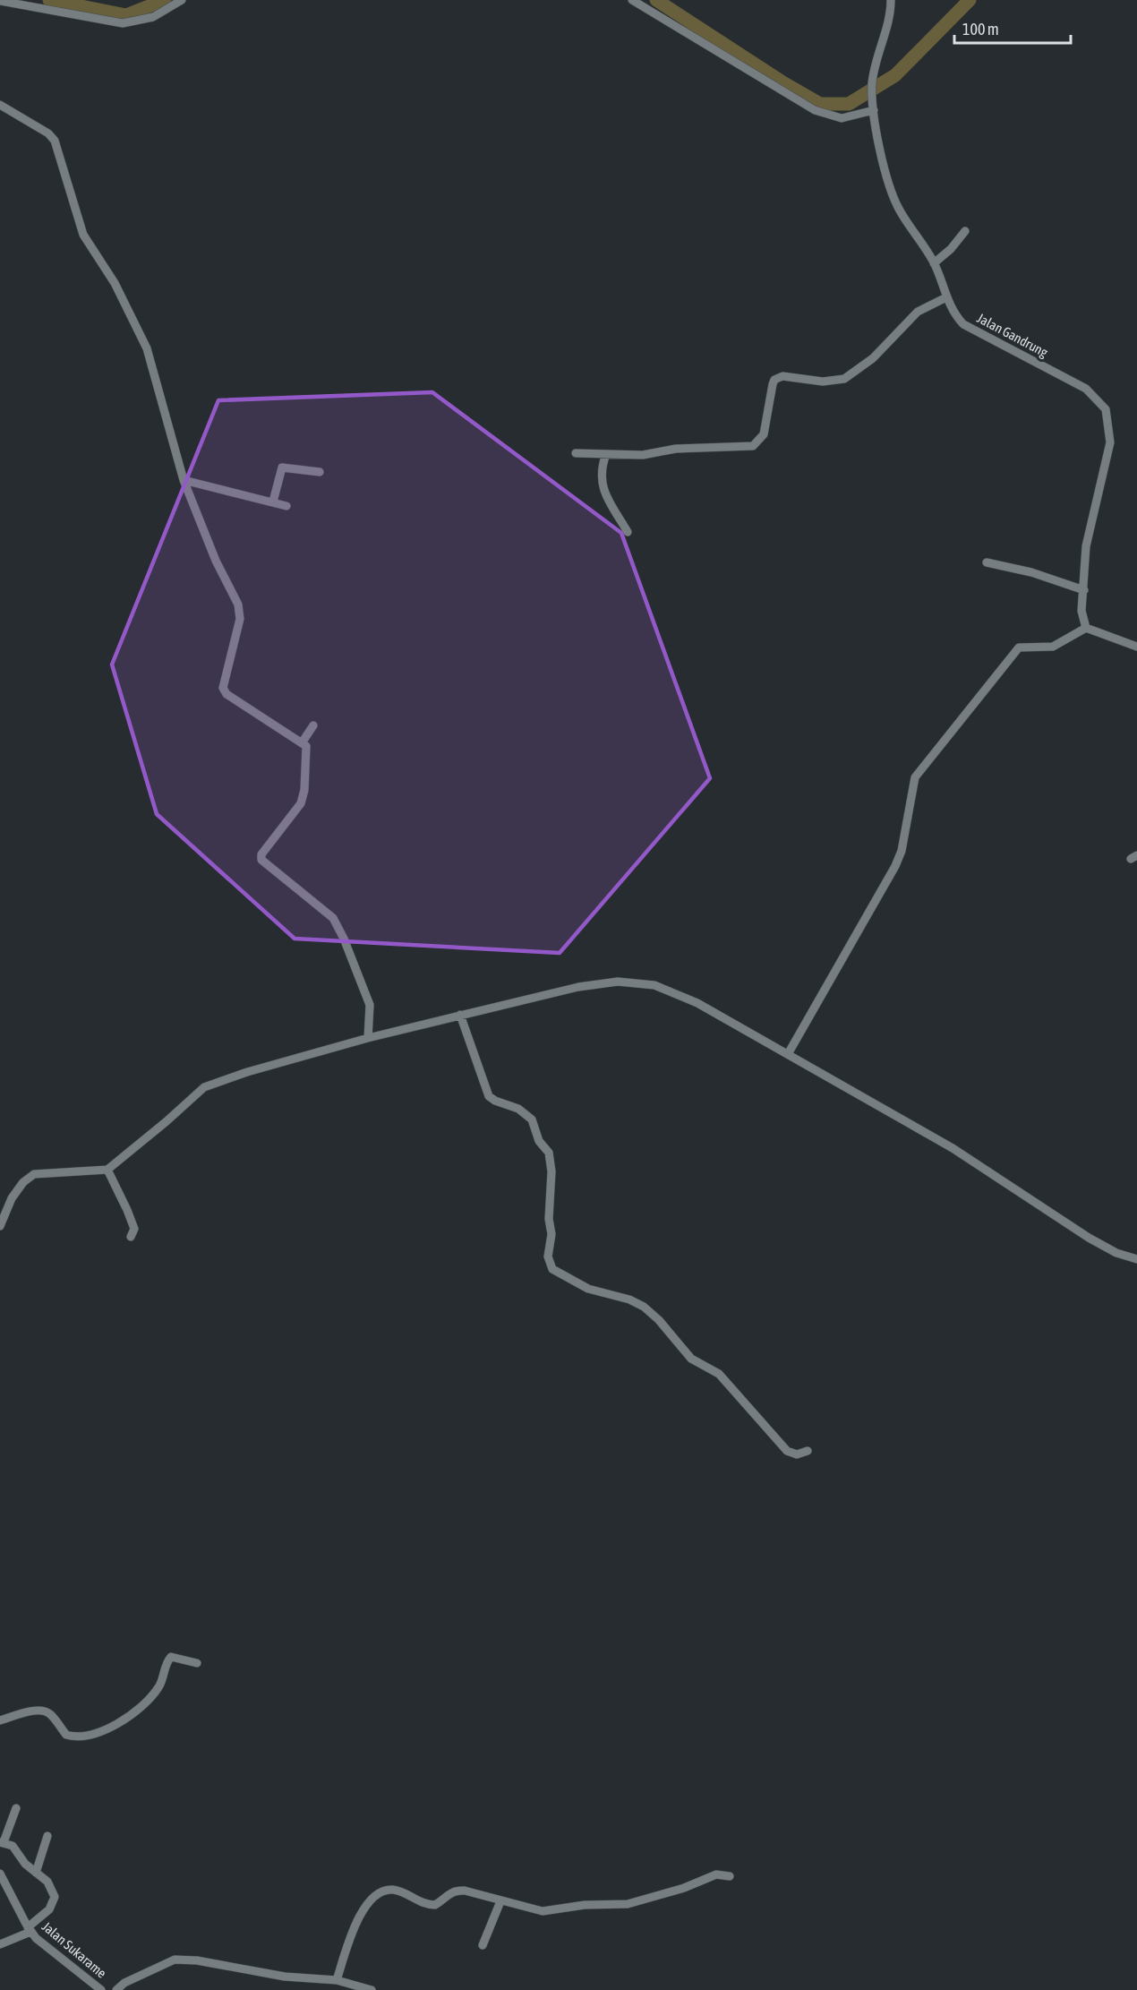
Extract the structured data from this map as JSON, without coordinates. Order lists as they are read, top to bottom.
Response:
{
  "streets": {
    "street": ["Jalan Gandrung", "Jalan Sukarame"]
  },
  "scale_bar": "100 m"
}
